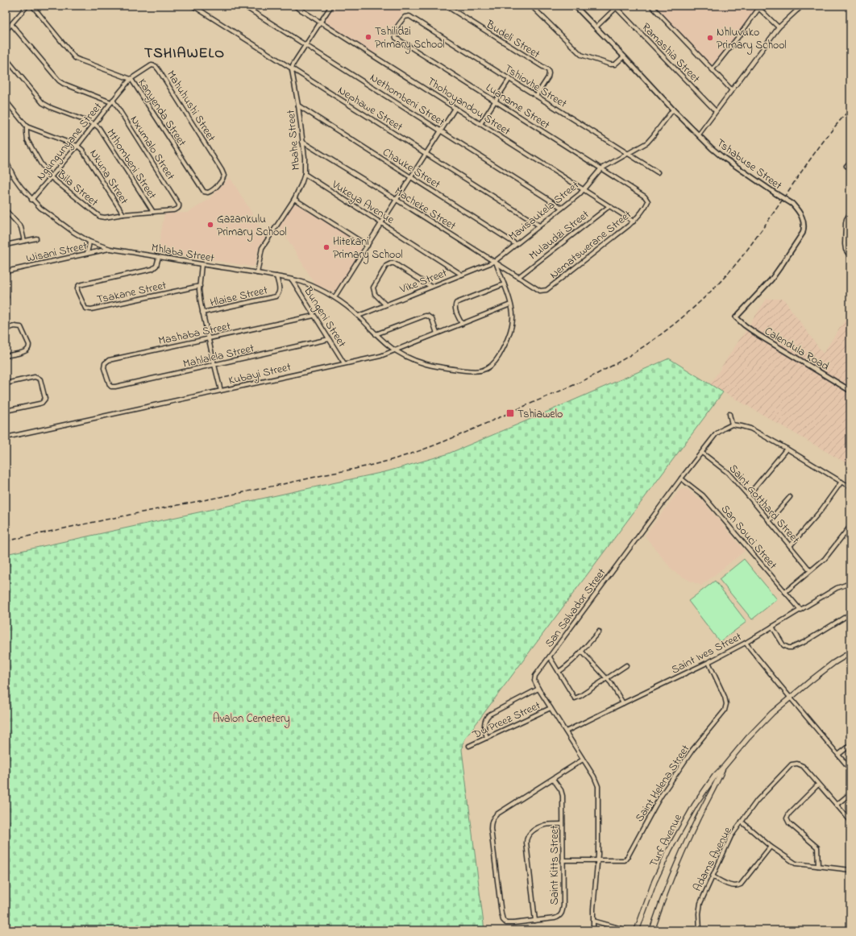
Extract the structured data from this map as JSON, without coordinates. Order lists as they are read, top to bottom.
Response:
{
  "streets": {
    "main road": ["Turf Avenue"],
    "street": [
      "Budeli Street",
      "Ramashia Street",
      "Tshiovhe Street",
      "Nethombeni Street",
      "Mahuhushi Street",
      "Thohoyandou Street",
      "Luaname Street",
      "Nephawe Street",
      "Kanyenda Street",
      "Mbahe Street",
      "Ngungunyane Street",
      "Nxumalo Street",
      "Mthombeni Street",
      "Tshabuse Street",
      "Chauke Street",
      "Nkuna Street",
      "Bila Street",
      "Vukeya Avenue",
      "Macheke Street",
      "Mavisaukela Street",
      "Mulaudzi Street",
      "Nematswerane Street",
      "Wisani Street",
      "Mhlaba Street",
      "Vike Street",
      "Tsakane Street",
      "Hlaise Street",
      "Bungeni Street",
      "Mashaba Street",
      "Calendula Road",
      "Mahlalela Street",
      "Kubayi Street",
      "Saint Gotthard Street",
      "San Souci Street",
      "San Salvador Street",
      "Saint Ives Street",
      "Du Preez Street",
      "Saint Helena Street",
      "Adams Avenue",
      "Saint Kitts Street"
    ]
  },
  "crossings": [
    ["Budeli Street", "Tshiovhe Street"],
    ["Tshiovhe Street", "Luaname Street"],
    ["Tshiovhe Street", "Mavisaukela Street"],
    ["Nethombeni Street", "Mavisaukela Street"],
    ["Mahuhushi Street", "Kanyenda Street"],
    ["Mahuhushi Street", "Ngungunyane Street"],
    ["Thohoyandou Street", "Mavisaukela Street"],
    ["Thohoyandou Street", "Mulaudzi Street"],
    ["Thohoyandou Street", "Nematswerane Street"],
    ["Luaname Street", "Mavisaukela Street"],
    ["Luaname Street", "Nematswerane Street"],
    ["Nephawe Street", "Mbahe Street"],
    ["Nephawe Street", "Mavisaukela Street"],
    ["Kanyenda Street", "Ngungunyane Street"],
    ["Mbahe Street", "Chauke Street"],
    ["Mbahe Street", "Vukeya Avenue"],
    ["Mbahe Street", "Macheke Street"],
    ["Mbahe Street", "Mhlaba Street"],
    ["Ngungunyane Street", "Nxumalo Street"],
    ["Ngungunyane Street", "Mthombeni Street"],
    ["Ngungunyane Street", "Nkuna Street"],
    ["Ngungunyane Street", "Bila Street"],
    ["Ngungunyane Street", "Mhlaba Street"],
    ["Nxumalo Street", "Bila Street"],
    ["Mthombeni Street", "Bila Street"],
    ["Tshabuse Street", "Mavisaukela Street"],
    ["Tshabuse Street", "Calendula Road"],
    ["Chauke Street", "Mavisaukela Street"],
    ["Nkuna Street", "Bila Street"],
    ["Vukeya Avenue", "Vike Street"],
    ["Macheke Street", "Mavisaukela Street"],
    ["Macheke Street", "Mulaudzi Street"],
    ["Macheke Street", "Nematswerane Street"],
    ["Macheke Street", "Mhlaba Street"],
    ["Macheke Street", "Vike Street"],
    ["Mavisaukela Street", "Mhlaba Street"],
    ["Mavisaukela Street", "Vike Street"],
    ["Wisani Street", "Mhlaba Street"],
    ["Mhlaba Street", "Vike Street"],
    ["Mhlaba Street", "Tsakane Street"],
    ["Mhlaba Street", "Hlaise Street"],
    ["Mhlaba Street", "Bungeni Street"],
    ["Mhlaba Street", "Kubayi Street"],
    ["Bungeni Street", "Mashaba Street"],
    ["Bungeni Street", "Mahlalela Street"],
    ["Bungeni Street", "Kubayi Street"],
    ["Mashaba Street", "Mahlalela Street"],
    ["Saint Gotthard Street", "San Salvador Street"],
    ["San Souci Street", "San Salvador Street"],
    ["San Souci Street", "Saint Ives Street"],
    ["San Salvador Street", "Saint Ives Street"],
    ["San Salvador Street", "Du Preez Street"],
    ["San Salvador Street", "Saint Helena Street"],
    ["Saint Ives Street", "Saint Helena Street"],
    ["Saint Helena Street", "Saint Kitts Street"]
  ],
  "districts": ["TSHIAWELO"],
  "parks": ["Avalon Cemetery"],
  "places": {
    "other": [
      "Tshilidzi Primary School",
      "Nhluvuko Primary School",
      "Gazankulu Primary School",
      "Hitekani Primary School"
    ],
    "transit": ["Tshiawelo"]
  }
}
